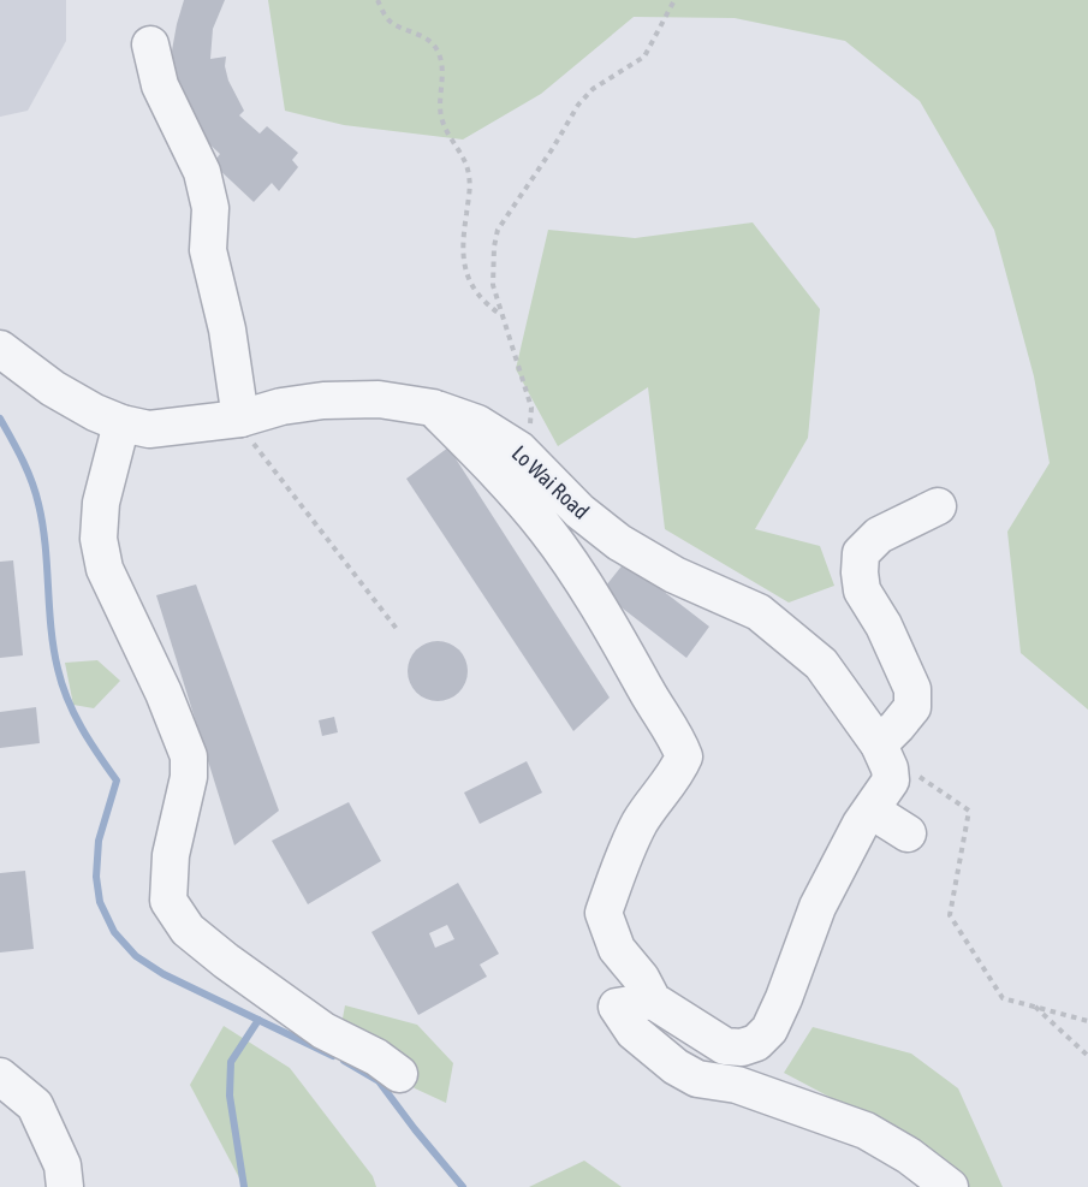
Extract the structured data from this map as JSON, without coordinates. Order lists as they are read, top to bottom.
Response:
{
  "streets": {
    "street": ["Lo Wai Road"]
  }
}
